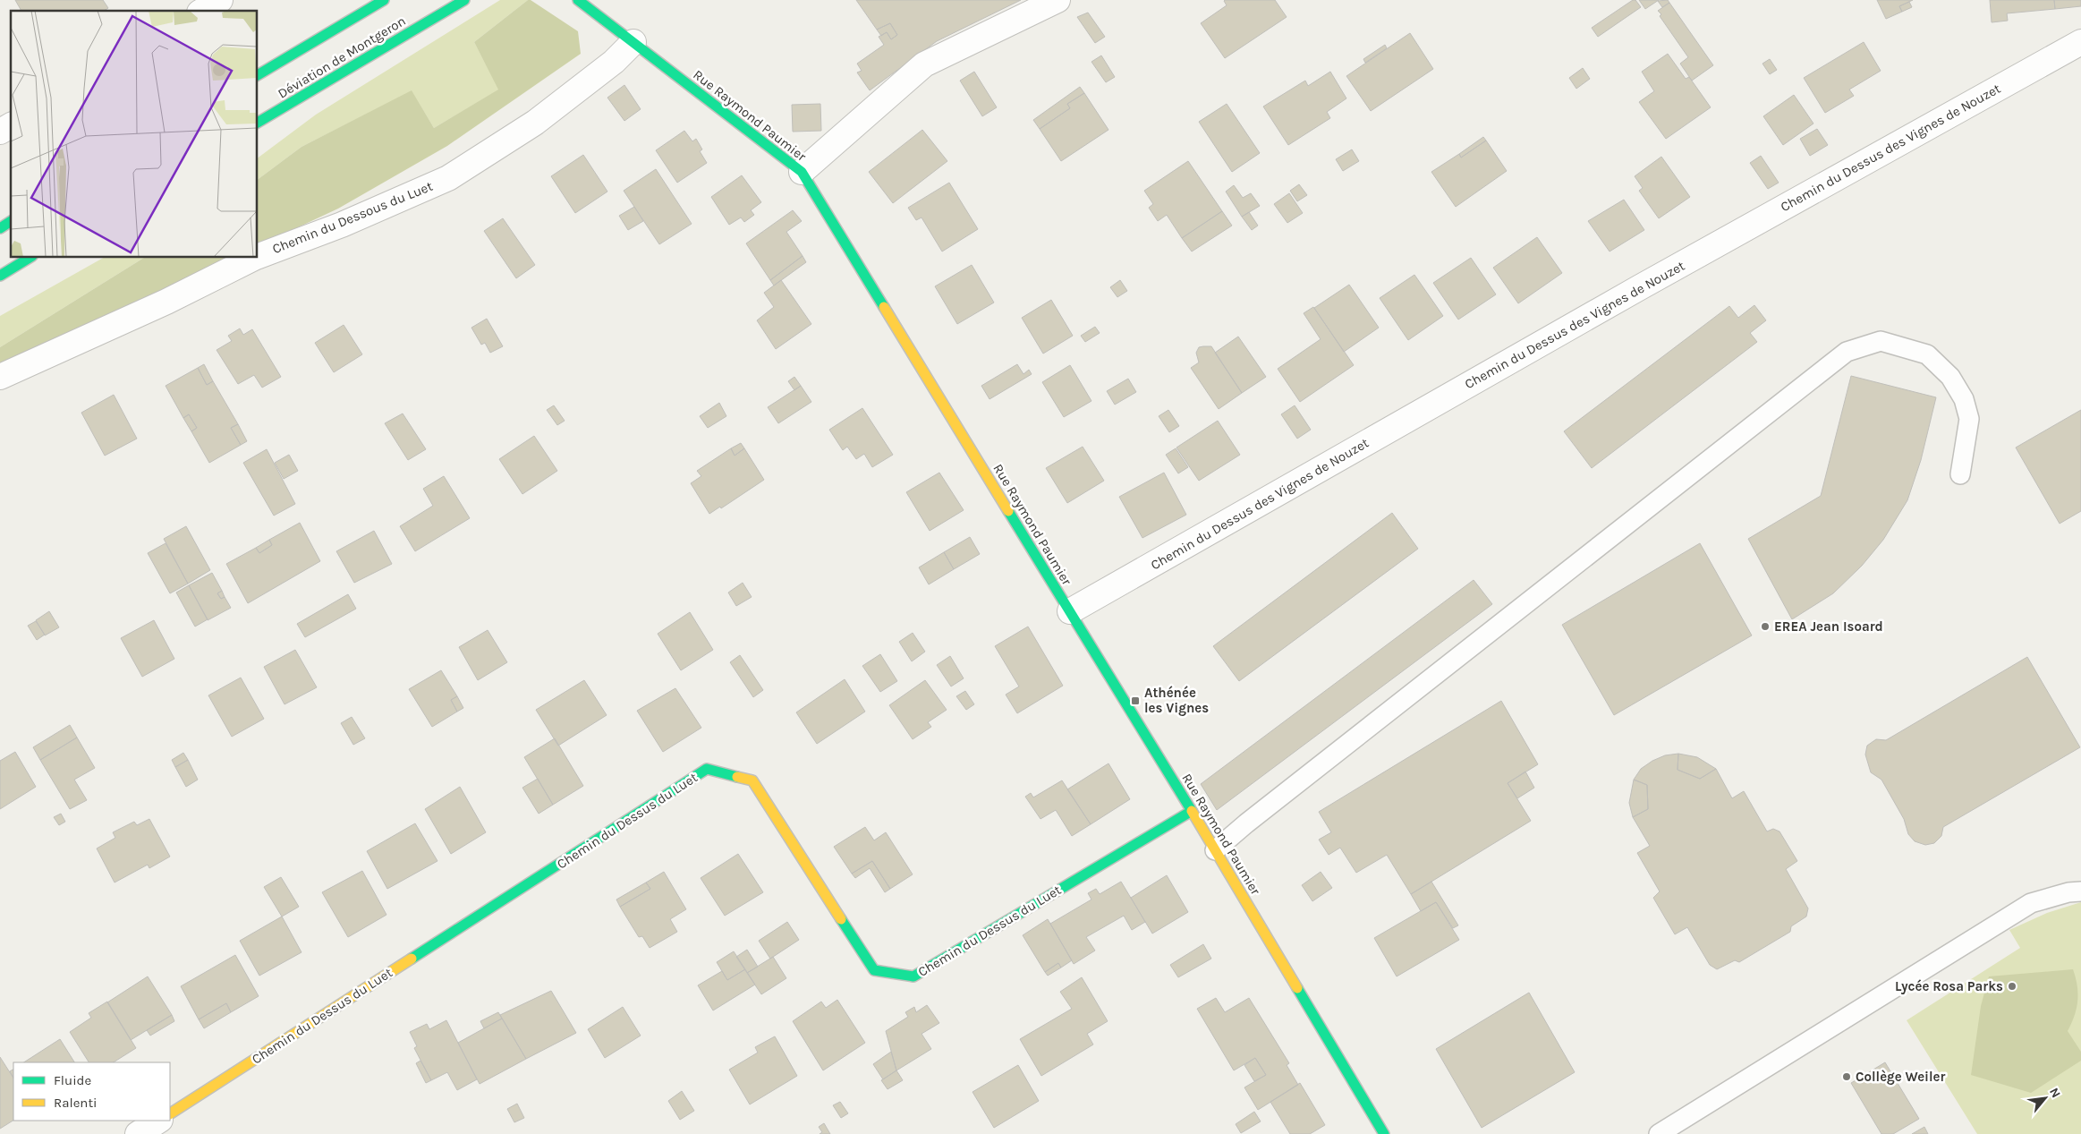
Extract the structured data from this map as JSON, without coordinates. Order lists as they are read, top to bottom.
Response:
{
  "streets": {
    "street": [
      "Déviation de Montgeron",
      "Rue Raymond Paumier",
      "Chemin du Dessus des Vignes de Nouzet",
      "Chemin du Dessous du Luet",
      "Chemin du Dessus du Luet"
    ]
  },
  "crossings": [
    ["Rue Raymond Paumier", "Chemin du Dessus des Vignes de Nouzet"],
    ["Rue Raymond Paumier", "Chemin du Dessous du Luet"],
    ["Rue Raymond Paumier", "Chemin du Dessus du Luet"]
  ],
  "places": {
    "other": ["EREA Jean Isoard", "Lycée Rosa Parks", "Collège Weiler"],
    "transit": ["Athénée les Vignes"]
  },
  "legend": ["Fluide", "Ralenti"],
  "north": "top right"
}
